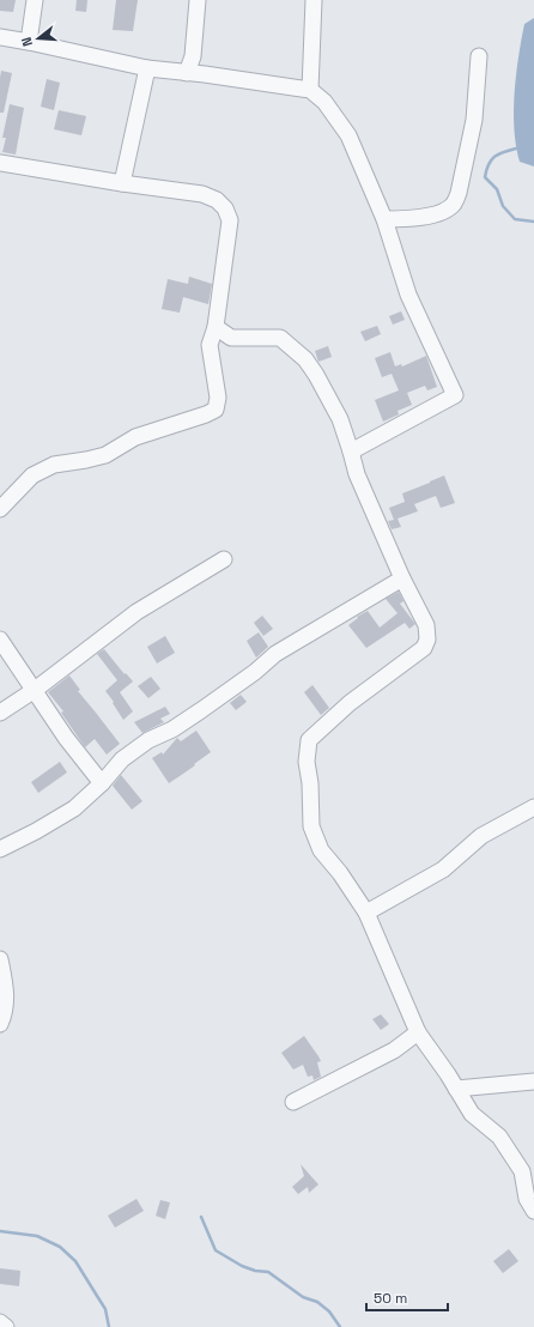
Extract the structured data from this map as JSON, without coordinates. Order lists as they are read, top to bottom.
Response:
{
  "scale_bar": "50 m",
  "north": "left"
}
